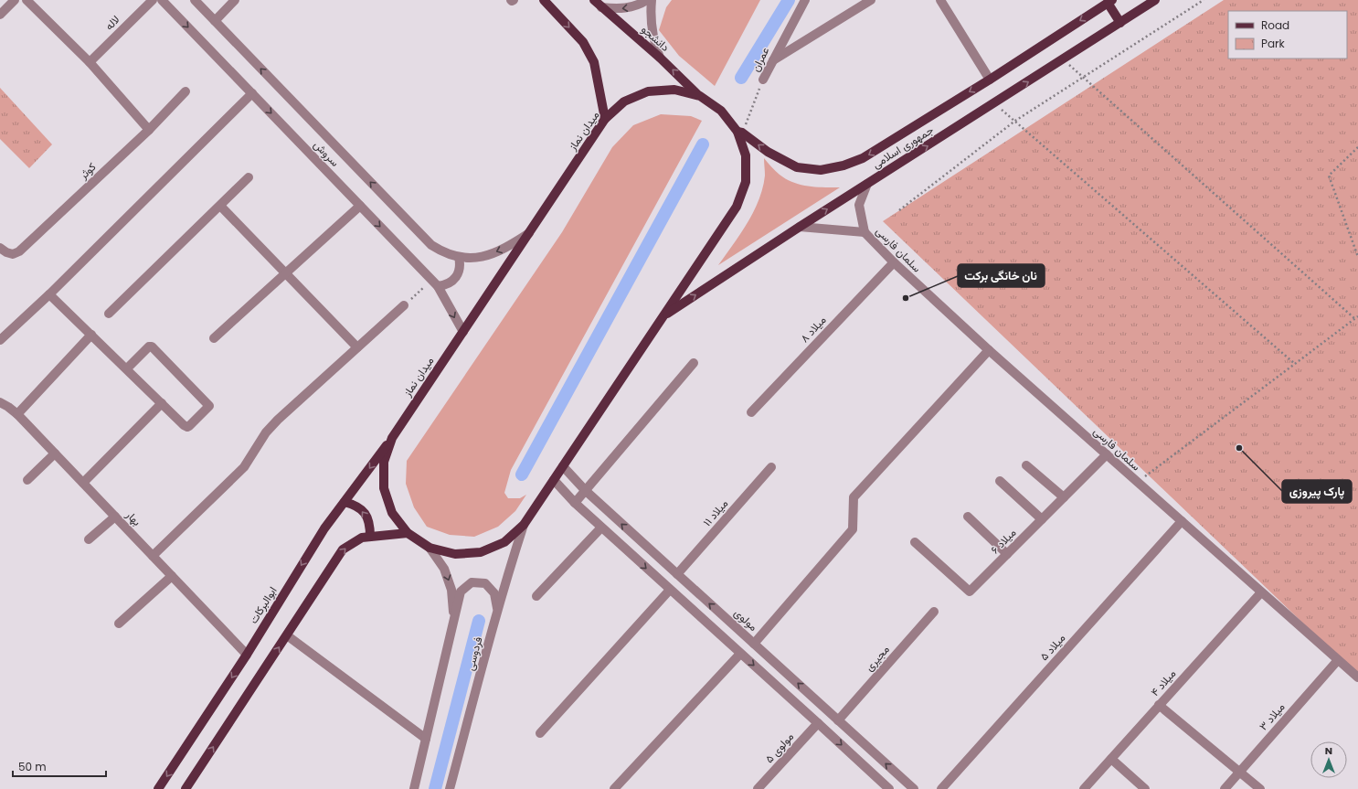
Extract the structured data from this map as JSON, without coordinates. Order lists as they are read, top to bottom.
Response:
{
  "streets": {
    "main road": [
      "دانشجو",
      "میدان نماز",
      "جمهوری اسلامی",
      "ابوالبرکات"
    ],
    "street": [
      "لاله",
      "عمران",
      "سروش",
      "کوثر",
      "سلمان فارسی",
      "میلاد ۸",
      "میلاد ۱۱",
      "بهار",
      "میلاد ۶",
      "مولوی",
      "میلاد ۵",
      "فردوسی",
      "مجیری",
      "میلاد ۴",
      "میلاد ۳",
      "مولوی ۵"
    ]
  },
  "crossings": [
    ["دانشجو", "میدان نماز"],
    ["عمران", "میدان نماز"],
    ["عمران", "جمهوری اسلامی"],
    ["میدان نماز", "جمهوری اسلامی"],
    ["میدان نماز", "سروش"],
    ["میدان نماز", "ابوالبرکات"],
    ["میدان نماز", "مولوی"],
    ["میدان نماز", "فردوسی"],
    ["سلمان فارسی", "میلاد ۸"],
    ["سلمان فارسی", "میلاد ۶"],
    ["سلمان فارسی", "میلاد ۵"],
    ["سلمان فارسی", "میلاد ۴"],
    ["سلمان فارسی", "میلاد ۳"],
    ["میلاد ۱۱", "مولوی"],
    ["بهار", "ابوالبرکات"],
    ["مولوی", "مجیری"]
  ],
  "one_way": ["دانشجو"],
  "places": ["نان خانگی برکت", "پارک پیروزی"],
  "legend": ["Road", "Park"],
  "scale_bar": "50 m",
  "north": "top"
}
